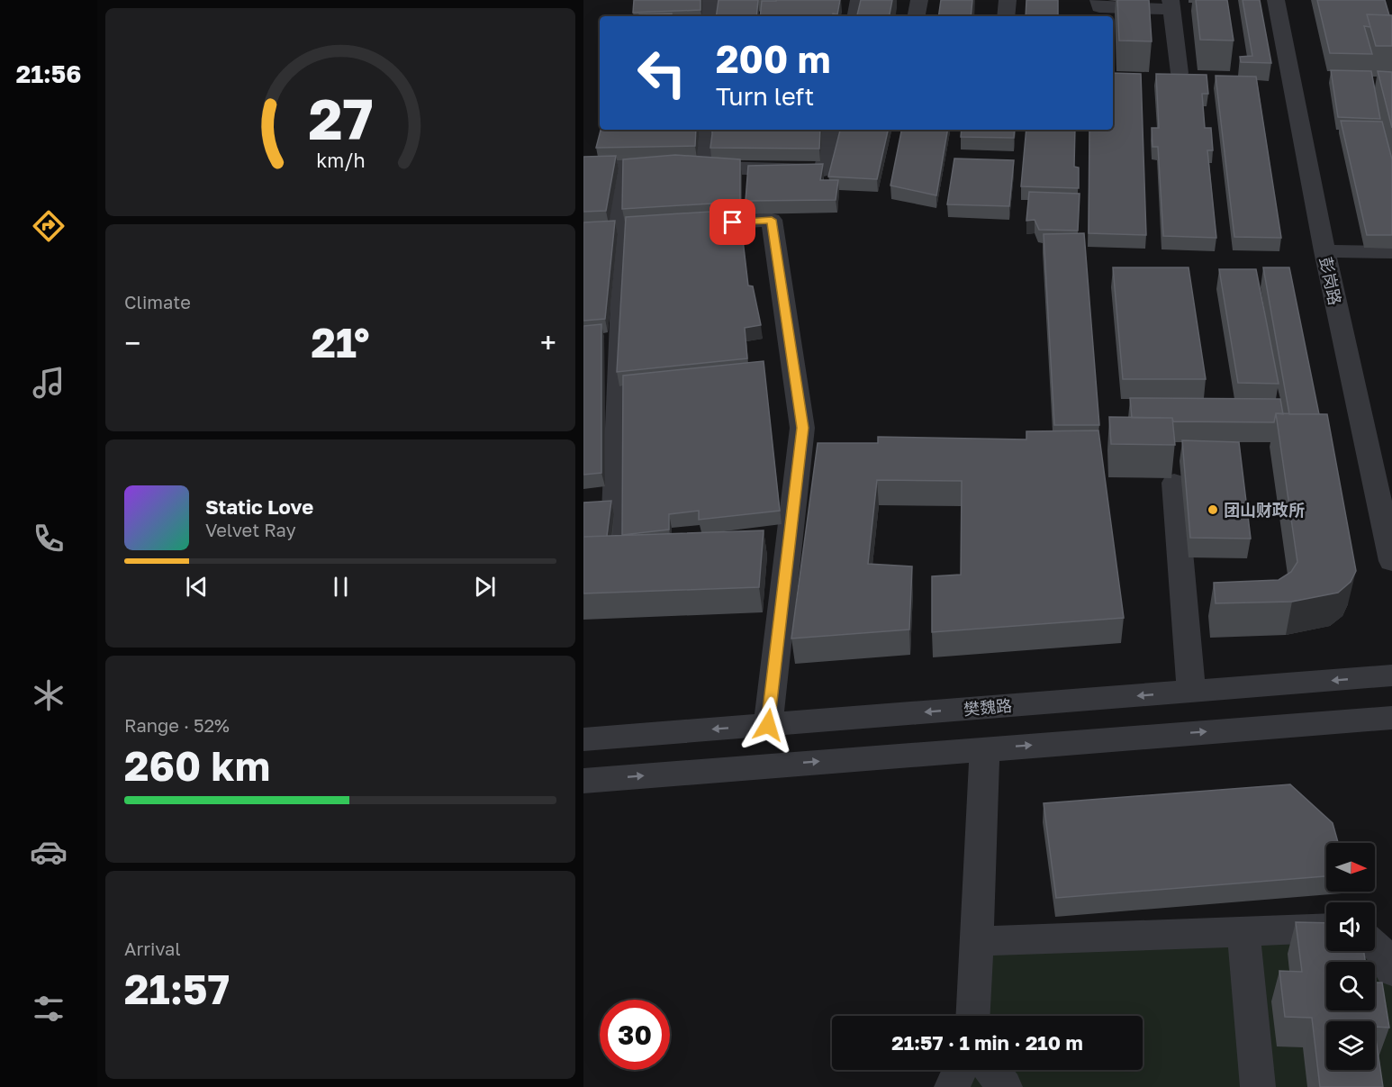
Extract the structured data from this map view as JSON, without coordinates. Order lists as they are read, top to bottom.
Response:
{
  "streets": {
    "street": ["彭岗路", "樊魏路"]
  },
  "places": ["团山财政所"],
  "north": "right",
  "page": {
    "tabs": "21:56",
    "turn": ["200 m", "Turn left"],
    "tile": [
      "Climate",
      ["Range · 52%", "260 km"],
      ["Arrival", "21:57"]
    ],
    "heat": ["−", "21°", "+"],
    "song": ["Static Love", "Velvet Ray"],
    "limit": "30",
    "trip": "21:57 · 1 min · 210 m",
    "gauge": ["27", "km/h"]
  }
}
